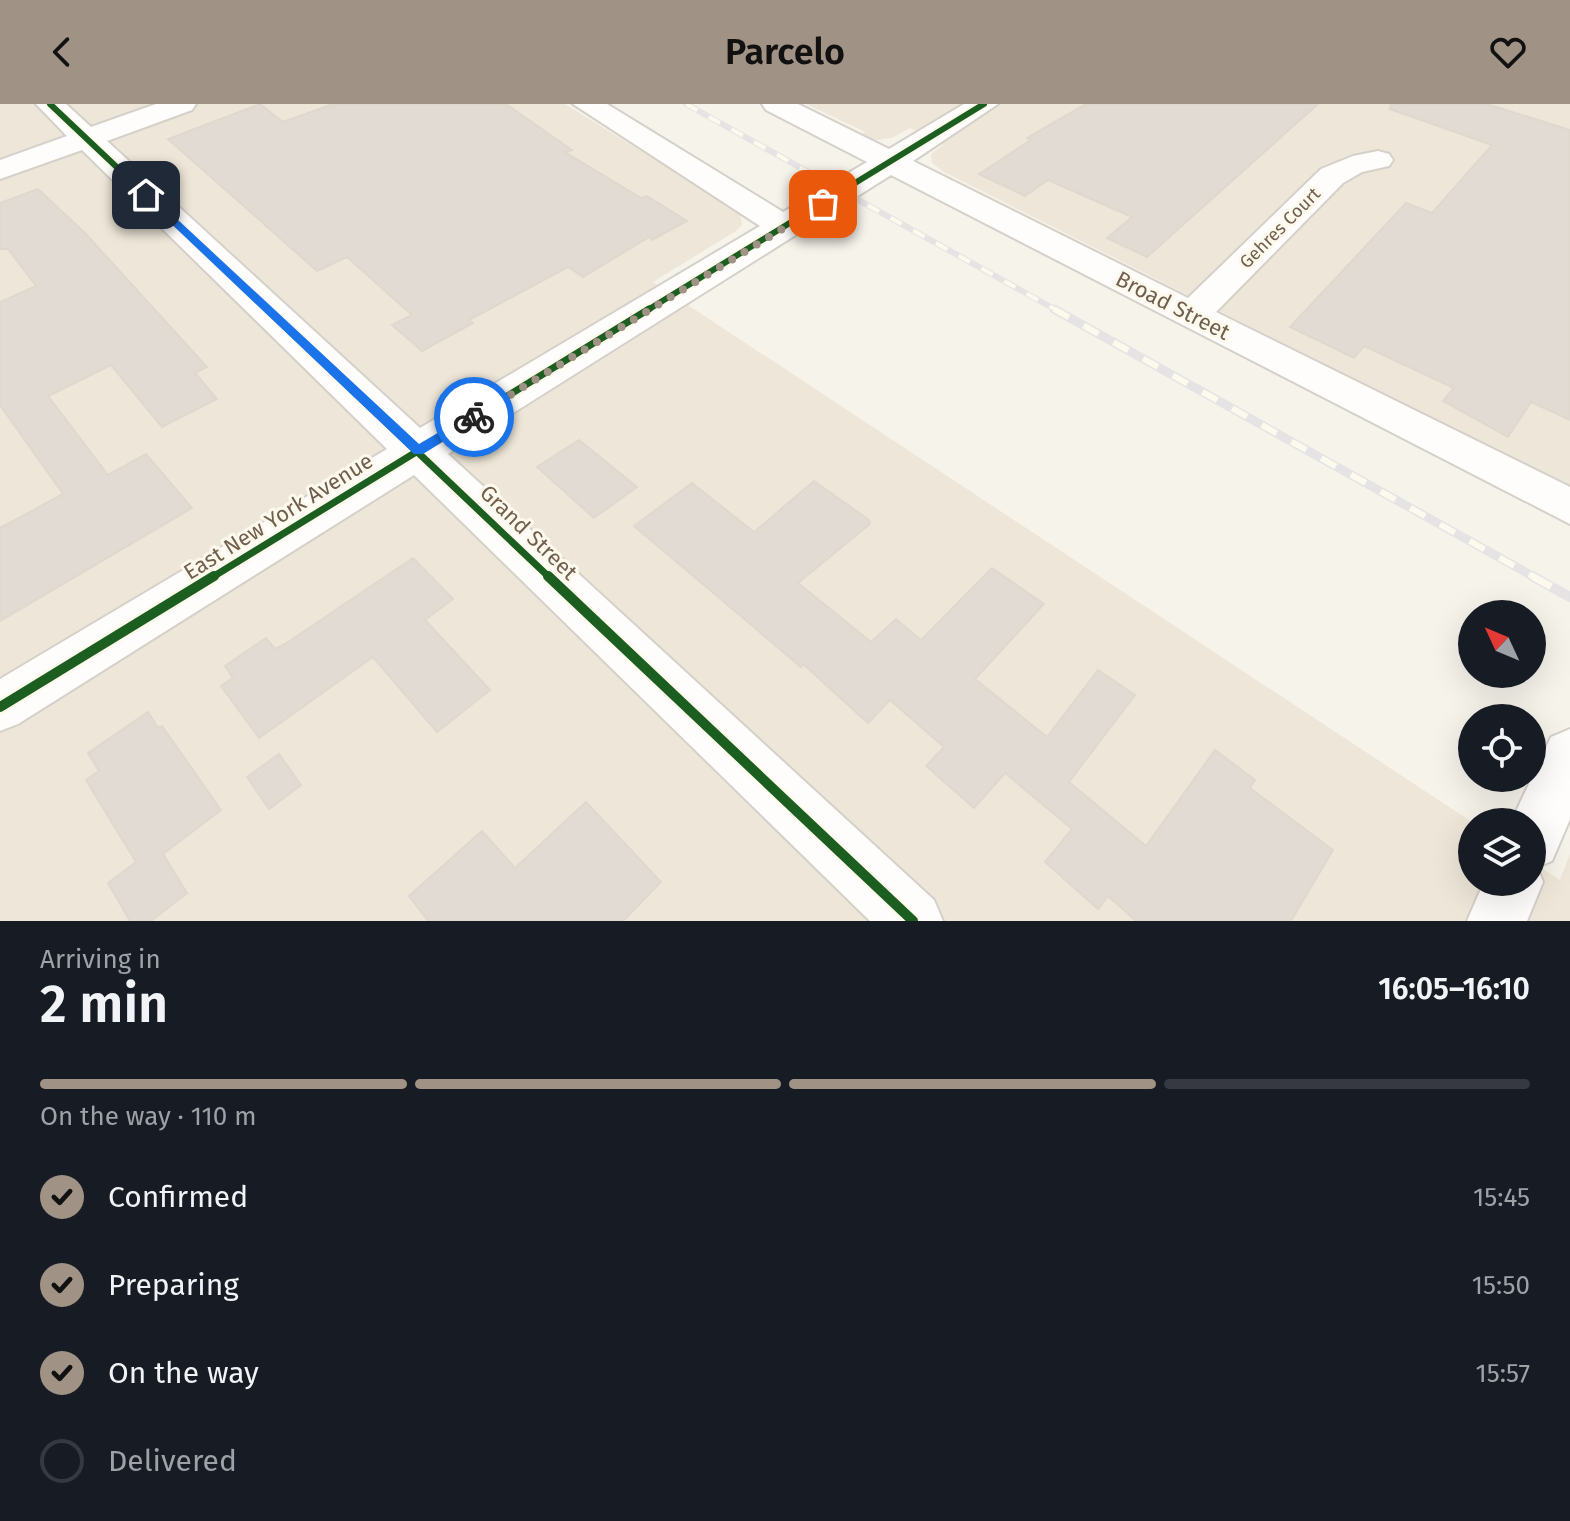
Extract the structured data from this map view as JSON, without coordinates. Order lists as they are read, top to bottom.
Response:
{
  "streets": {
    "street": [
      "Gehres Court",
      "Broad Street",
      "East New York Avenue",
      "Grand Street"
    ]
  },
  "crossings": [
    ["Gehres Court", "Broad Street"],
    ["Broad Street", "East New York Avenue"],
    ["East New York Avenue", "Grand Street"]
  ],
  "north": "top left",
  "page": {
    "header": "Parcelo",
    "heading": ["2 min", "Arriving in", "16:05–16:10"],
    "bar": "On the way · 110 m",
    "list": [
      ["Confirmed", "15:45"],
      ["Preparing", "15:50"],
      ["On the way", "15:57"],
      "Delivered"
    ]
  }
}
